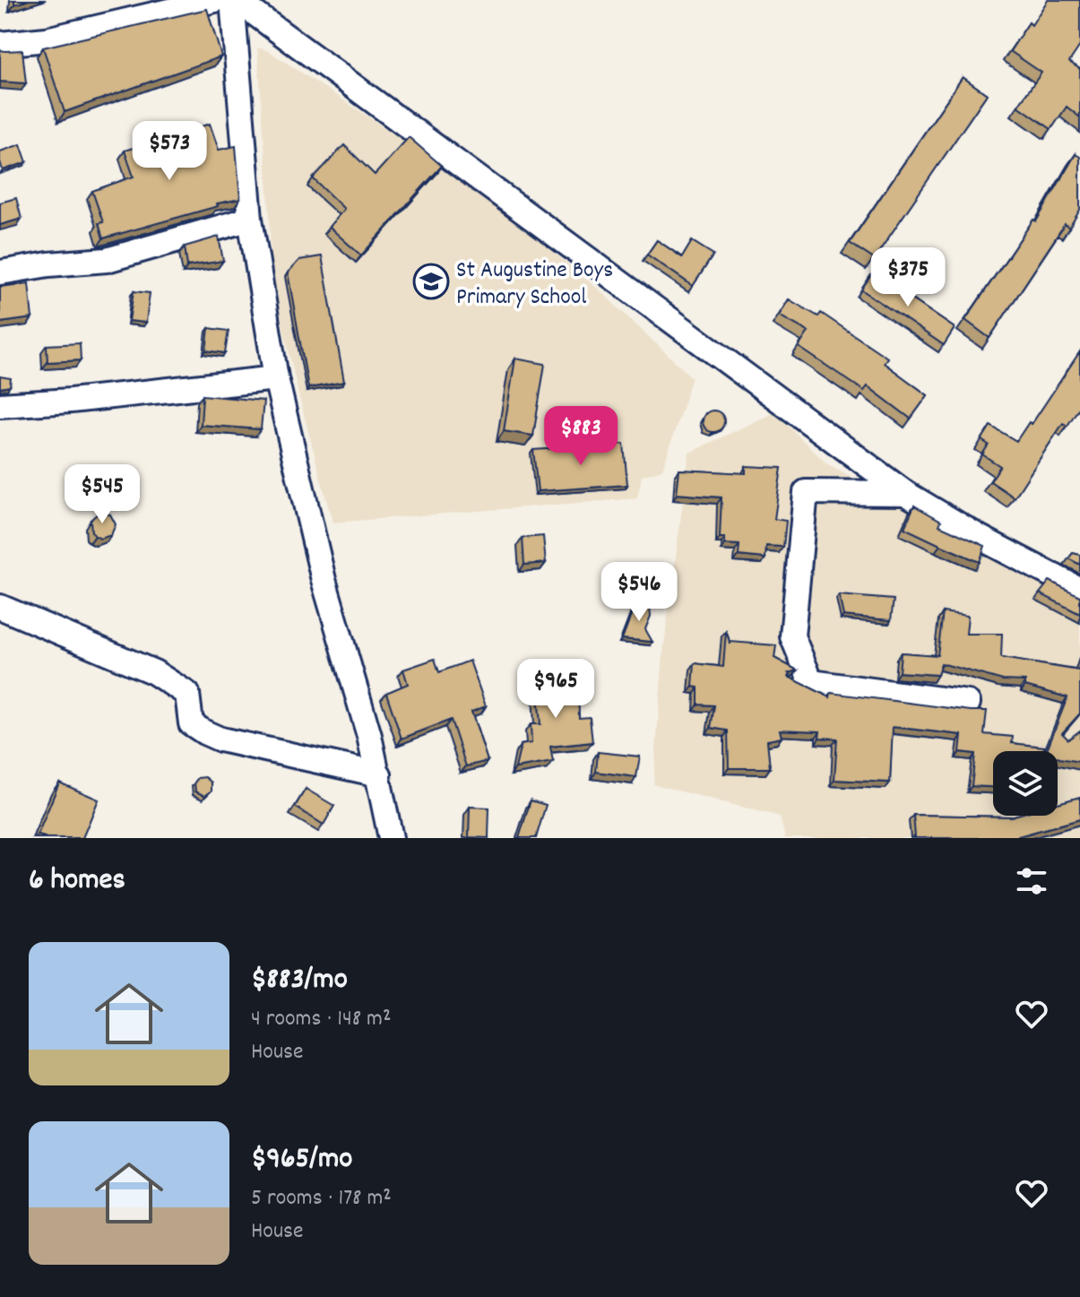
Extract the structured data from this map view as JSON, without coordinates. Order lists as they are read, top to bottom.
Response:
{
  "places": {
    "school or university": ["St Augustine Boys Primary School"]
  },
  "page": {
    "price": [
      "$573",
      "$375",
      "$883",
      "$545",
      "$546",
      "$965"
    ],
    "heading": "6 homes",
    "list": [
      {
        "name": "$883/mo",
        "note": "4 rooms · 148 m² · House"
      },
      {
        "name": "$965/mo",
        "note": "5 rooms · 178 m² · House"
      }
    ]
  }
}
